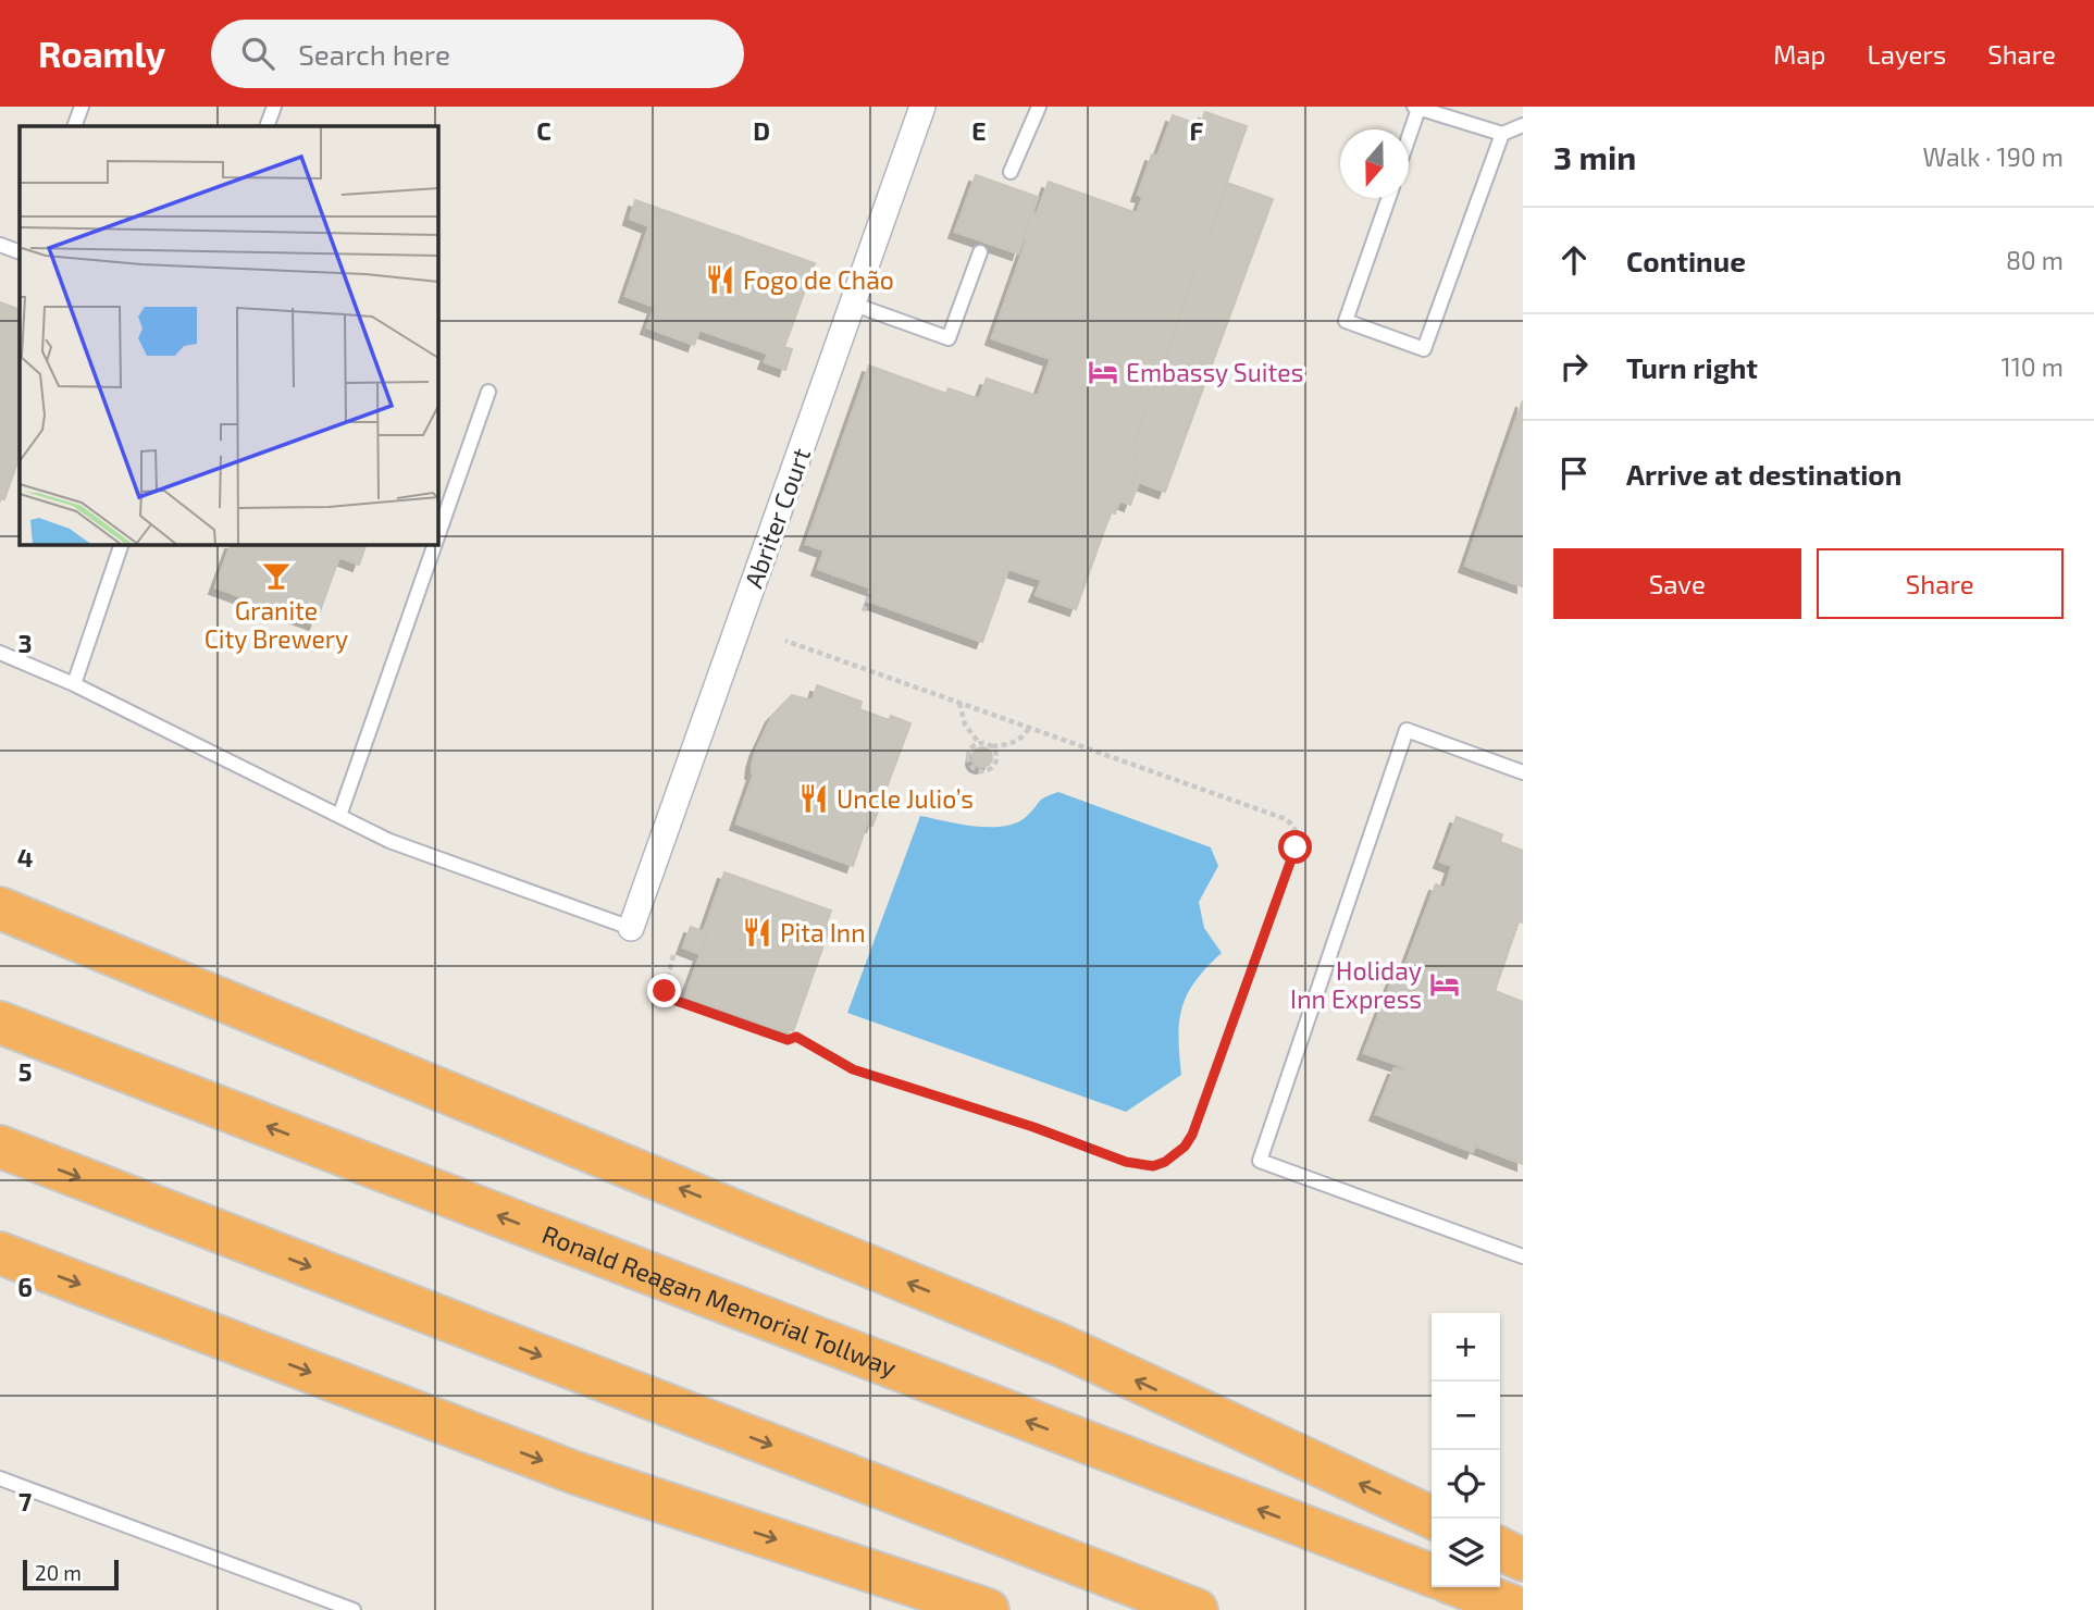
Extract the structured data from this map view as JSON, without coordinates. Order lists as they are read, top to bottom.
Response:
{
  "streets": {
    "highway": ["Ronald Reagan Memorial Tollway"],
    "street": ["Abriter Court"]
  },
  "places": {
    "restaurant": ["Fogo de Chão", "Uncle Julio’s", "Pita Inn"],
    "hotel": ["Embassy Suites", "Holiday Inn Express"],
    "bar": ["Granite City Brewery"]
  },
  "scale_bar": "20 m",
  "north": "bottom",
  "page": {
    "header": "Roamly",
    "search": "Search here",
    "nav": ["Map", "Layers", "Share"],
    "heading": ["3 min", "Walk · 190 m"],
    "list": [
      ["Continue", "80 m"],
      ["Turn right", "110 m"],
      "Arrive at destination"
    ],
    "buttons": ["Save", "Share"],
    "map_buttons": ["+", "−"],
    "scale": "20 m"
  },
  "grid": {
    "columns": [
      "C",
      "D",
      "E",
      "F"
    ],
    "rows": [
      "3",
      "4",
      "5",
      "6",
      "7"
    ]
  }
}
